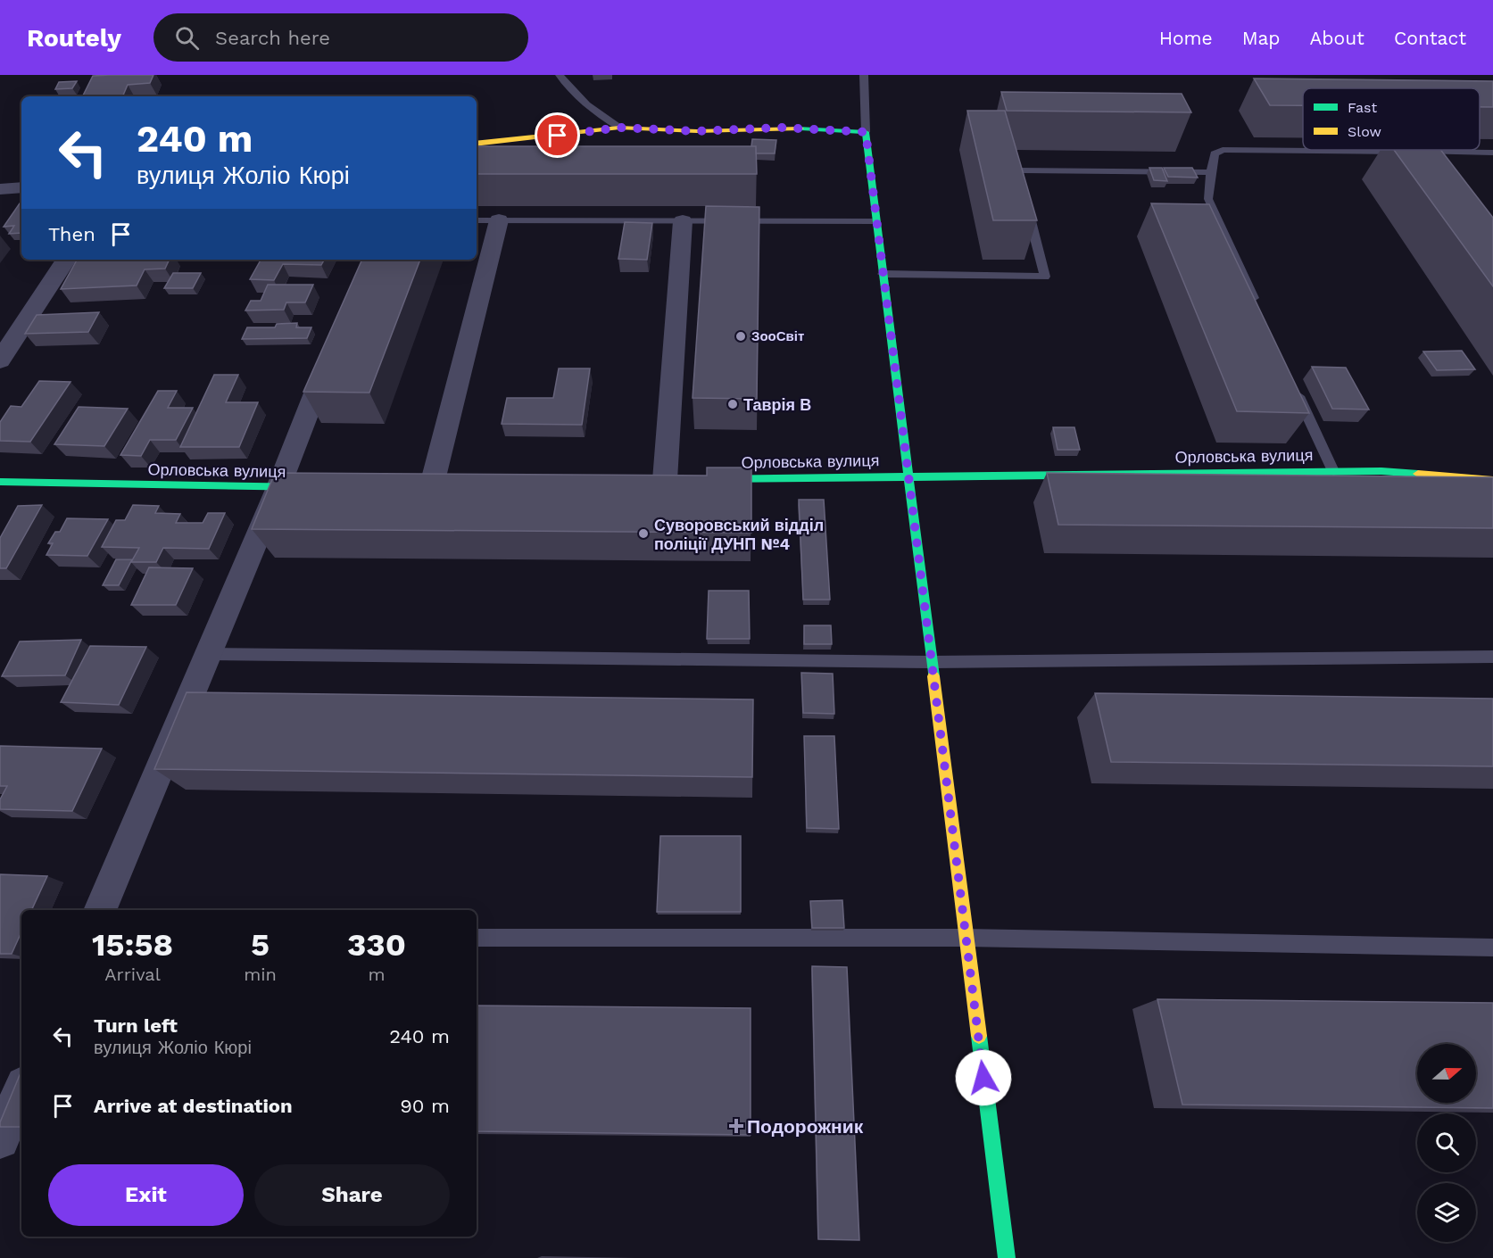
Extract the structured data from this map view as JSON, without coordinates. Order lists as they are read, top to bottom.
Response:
{
  "streets": {
    "street": ["Орловська вулиця"]
  },
  "places": {
    "other": ["ЗооСвіт", "Таврія В", "Суворовський відділ поліції ДУНП №4"],
    "health": ["Подорожник"]
  },
  "legend": ["Fast", "Slow"],
  "north": "right",
  "page": {
    "header": "Routely",
    "search": "Search here",
    "nav": [
      "Home",
      "Map",
      "About",
      "Contact"
    ],
    "turn": ["240 m", "вулиця Жоліо Кюрі"],
    "then": "Then",
    "eta": [
      "15:58",
      "Arrival",
      "5",
      "min",
      "330",
      "m"
    ],
    "list": [
      {
        "name": "Turn left",
        "note": "вулиця Жоліо Кюрі",
        "value": "240 m"
      },
      {
        "name": "Arrive at destination",
        "value": "90 m"
      }
    ],
    "buttons": ["Exit", "Share"]
  }
}
